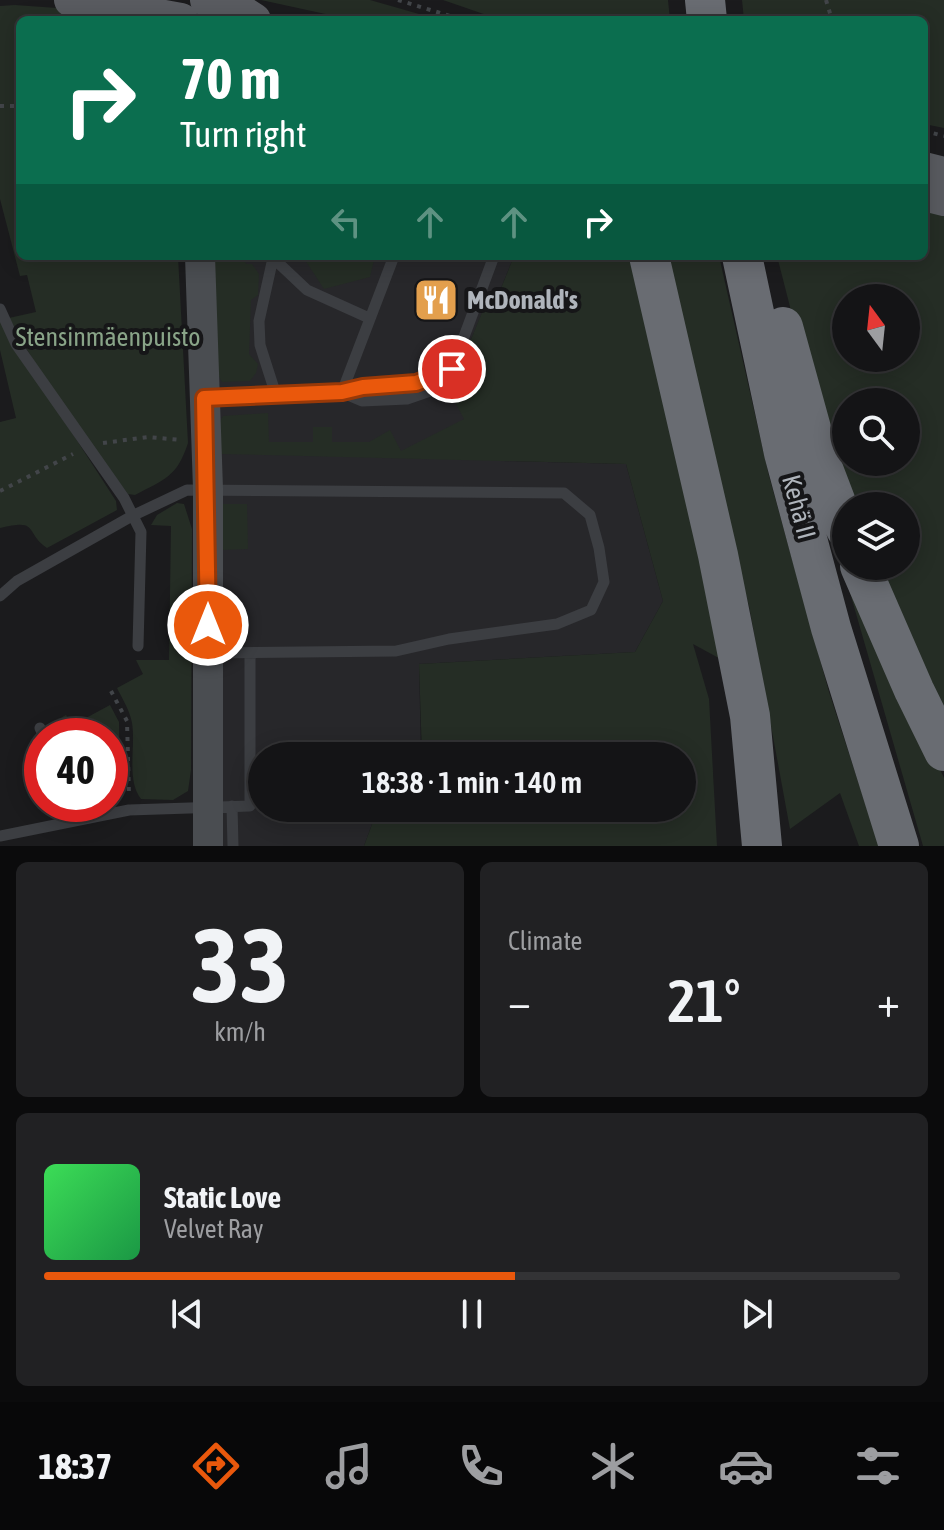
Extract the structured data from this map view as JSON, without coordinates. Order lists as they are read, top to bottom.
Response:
{
  "streets": {
    "highway": ["Kehä II"]
  },
  "parks": ["Stensinmäenpuisto"],
  "places": {
    "restaurant": ["McDonald's"]
  },
  "north": "top",
  "page": {
    "turn": ["70 m", "Turn right"],
    "limit": "40",
    "trip": "18:38 · 1 min · 140 m",
    "tile": [
      ["33", "km/h"],
      "Climate"
    ],
    "heat": ["−", "21°", "+"],
    "song": ["Static Love", "Velvet Ray"],
    "tabs": "18:37"
  }
}
